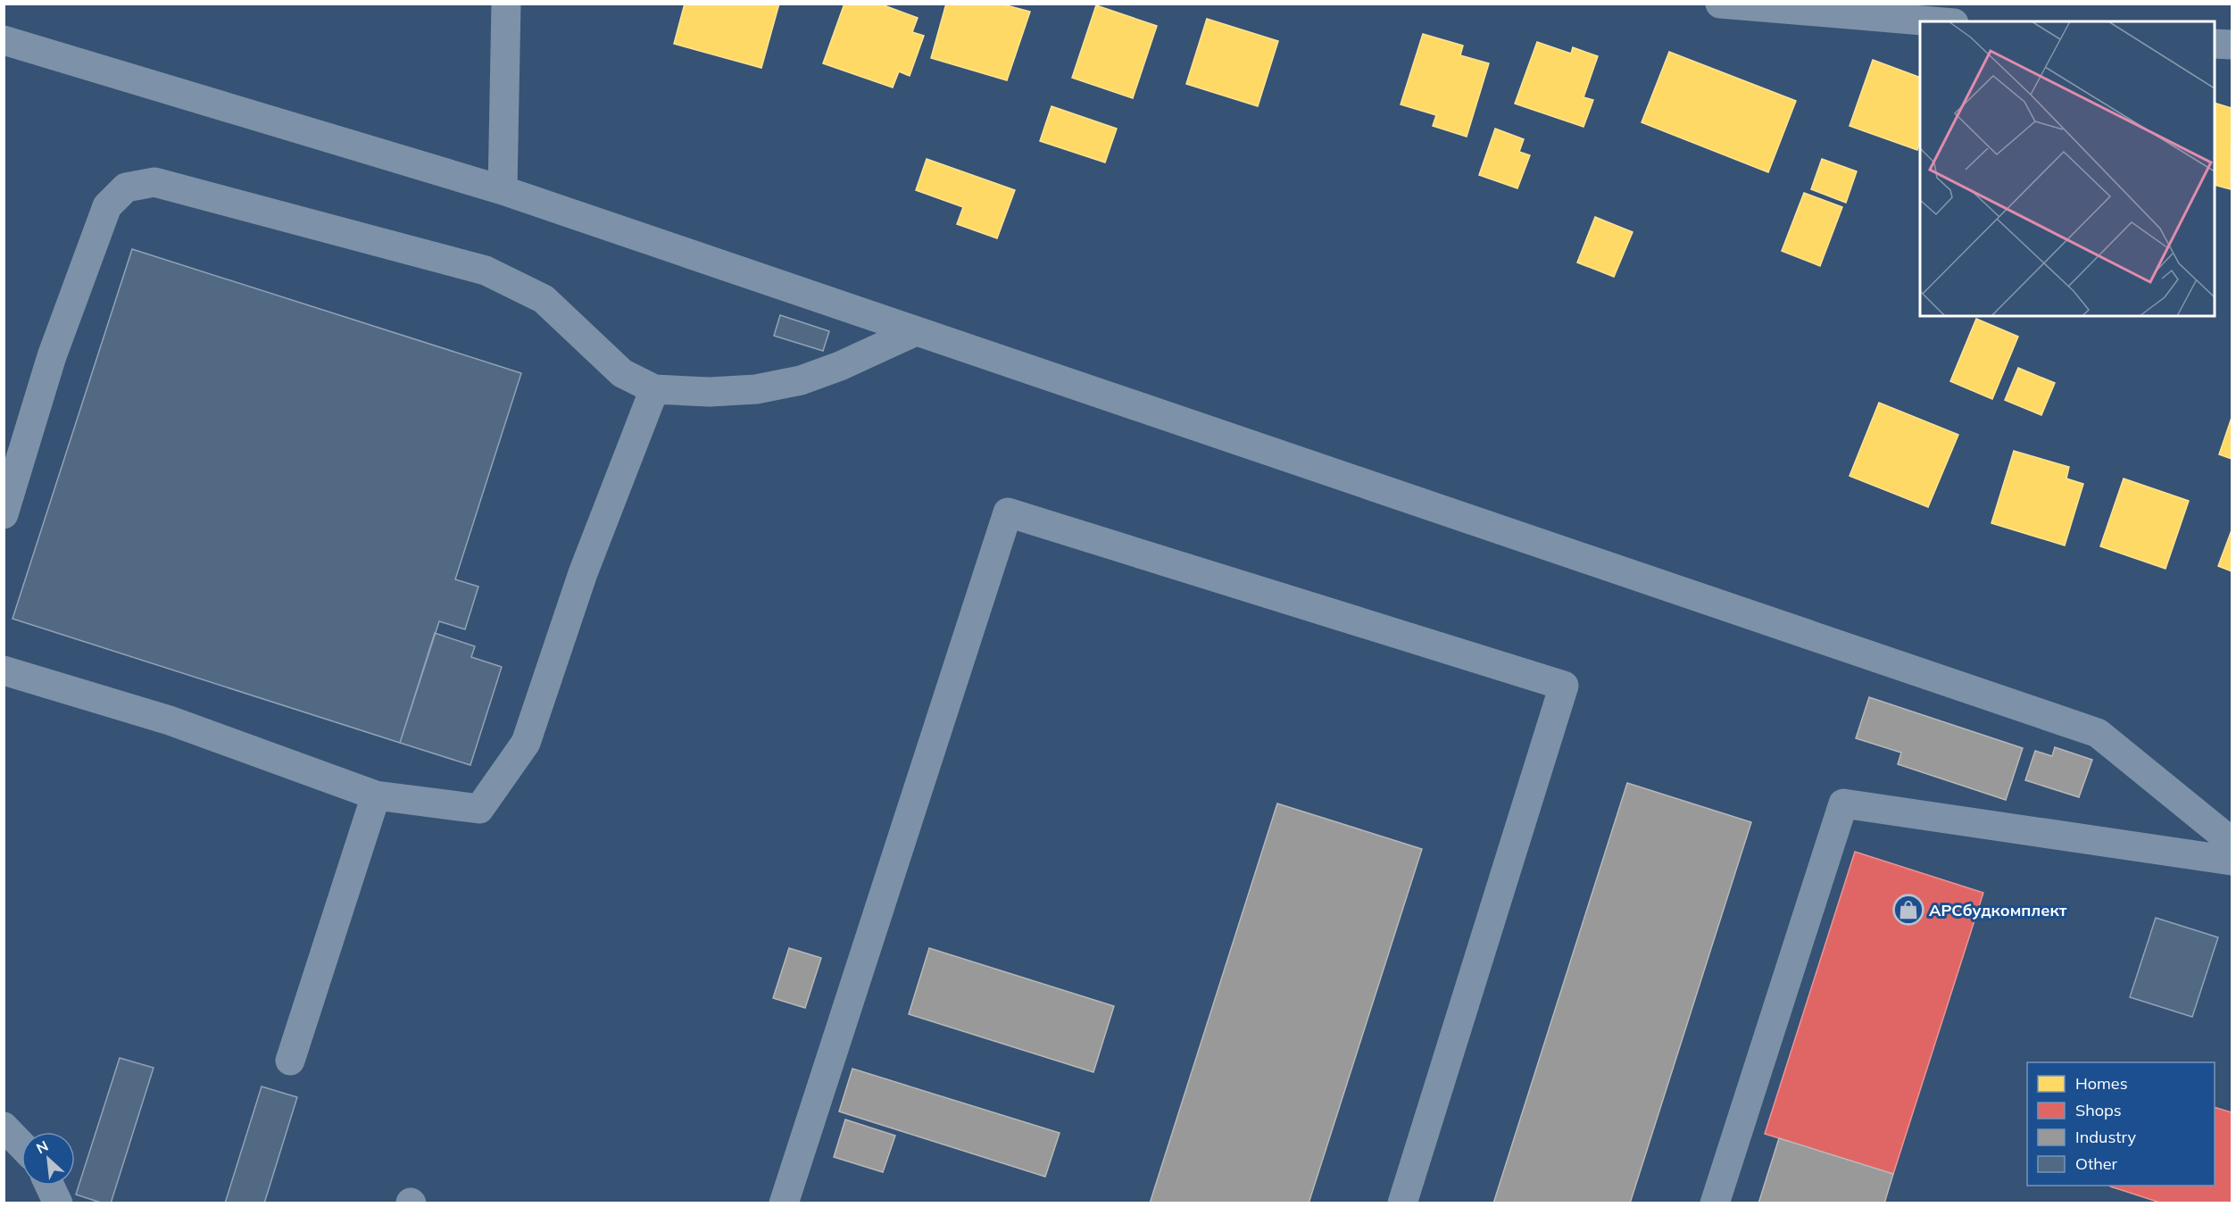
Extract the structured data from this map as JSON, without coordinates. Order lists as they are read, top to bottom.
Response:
{
  "places": {
    "shop": ["АРСбудкомплект"]
  },
  "legend": [
    "Homes",
    "Shops",
    "Industry",
    "Other"
  ],
  "north": "top left"
}
